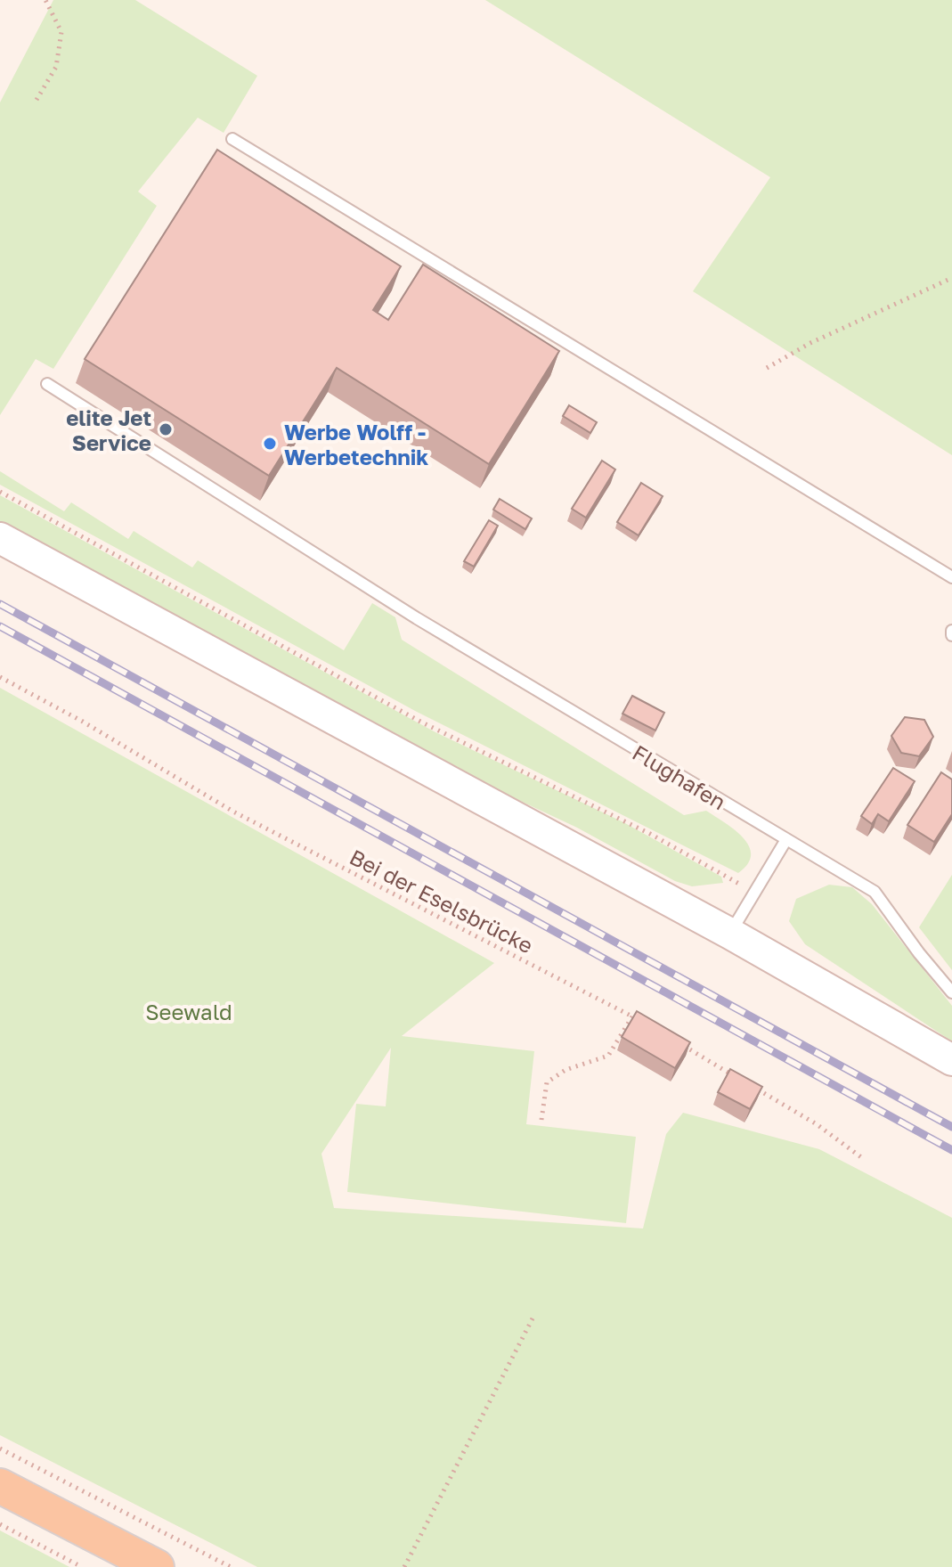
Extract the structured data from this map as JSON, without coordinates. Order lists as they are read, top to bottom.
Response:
{
  "streets": {
    "lane": ["Flughafen"],
    "path": ["Bei der Eselsbrücke"]
  },
  "parks": ["Seewald"],
  "places": ["elite Jet Service", "Werbe Wolff - Werbetechnik"]
}
